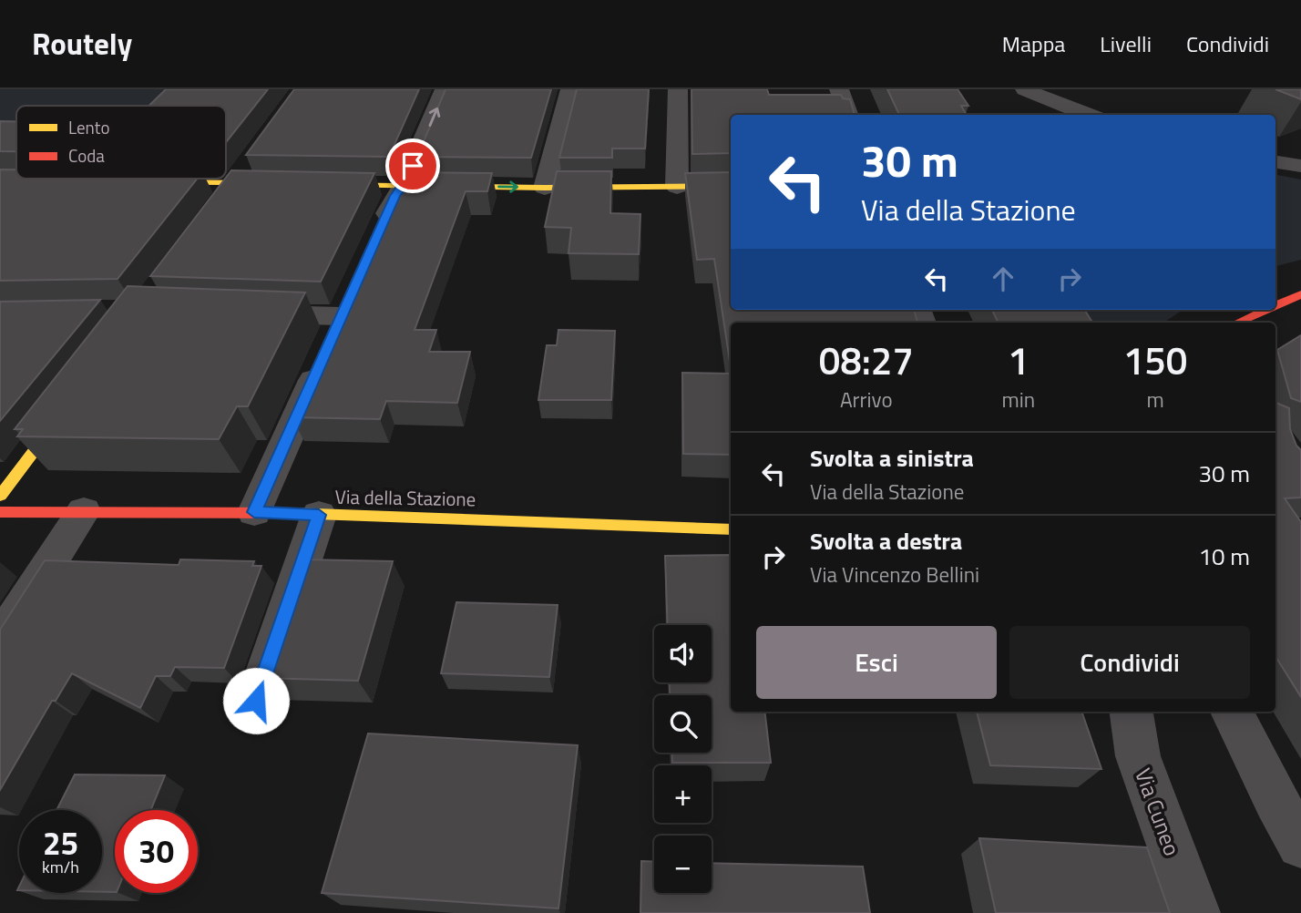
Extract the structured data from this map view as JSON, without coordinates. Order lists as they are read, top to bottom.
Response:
{
  "streets": {
    "street": ["Via della Stazione", "Via Cuneo"]
  },
  "legend": ["Lento", "Coda"],
  "page": {
    "header": "Routely",
    "nav": ["Mappa", "Livelli", "Condividi"],
    "turn": ["30 m", "Via della Stazione"],
    "eta": [
      "08:27",
      "Arrivo",
      "1",
      "min",
      "150",
      "m"
    ],
    "list": [
      {
        "name": "Svolta a sinistra",
        "note": "Via della Stazione",
        "value": "30 m"
      },
      {
        "name": "Svolta a destra",
        "note": "Via Vincenzo Bellini",
        "value": "10 m"
      }
    ],
    "buttons": ["Esci", "Condividi"],
    "map_buttons": ["+", "−"],
    "speed": "25 km/h",
    "limit": "30"
  }
}
